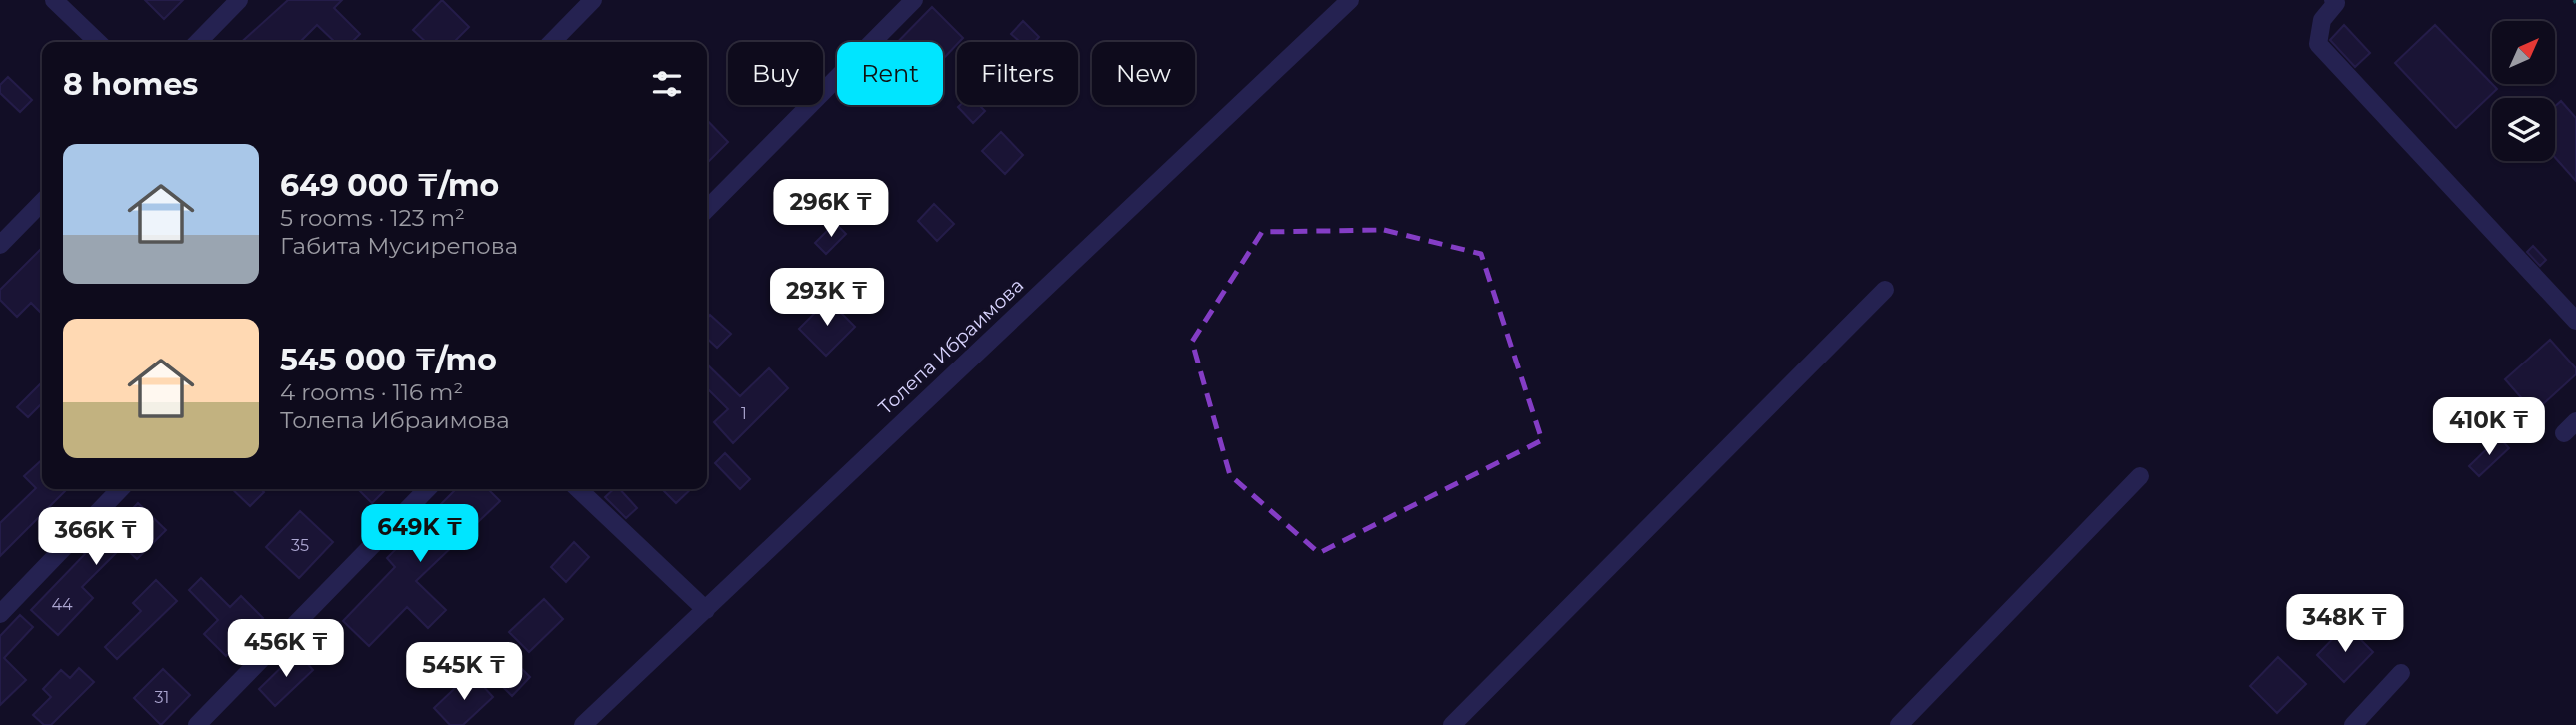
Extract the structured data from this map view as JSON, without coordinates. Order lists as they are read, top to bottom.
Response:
{
  "streets": {
    "street": ["Толепа Ибраимова"]
  },
  "house_numbers": [
    "1",
    "35",
    "44",
    "31"
  ],
  "north": "top right",
  "page": {
    "chip": [
      "Buy",
      "Rent",
      "Filters",
      "New"
    ],
    "heading": "8 homes",
    "list": [
      {
        "name": "649 000 ₸/mo",
        "note": "5 rooms · 123 m² · Габита Мусирепова"
      },
      {
        "name": "545 000 ₸/mo",
        "note": "4 rooms · 116 m² · Толепа Ибраимова"
      }
    ],
    "price": [
      "296K ₸",
      "293K ₸",
      "410K ₸",
      "649K ₸",
      "366K ₸",
      "348K ₸",
      "456K ₸",
      "545K ₸"
    ]
  }
}
